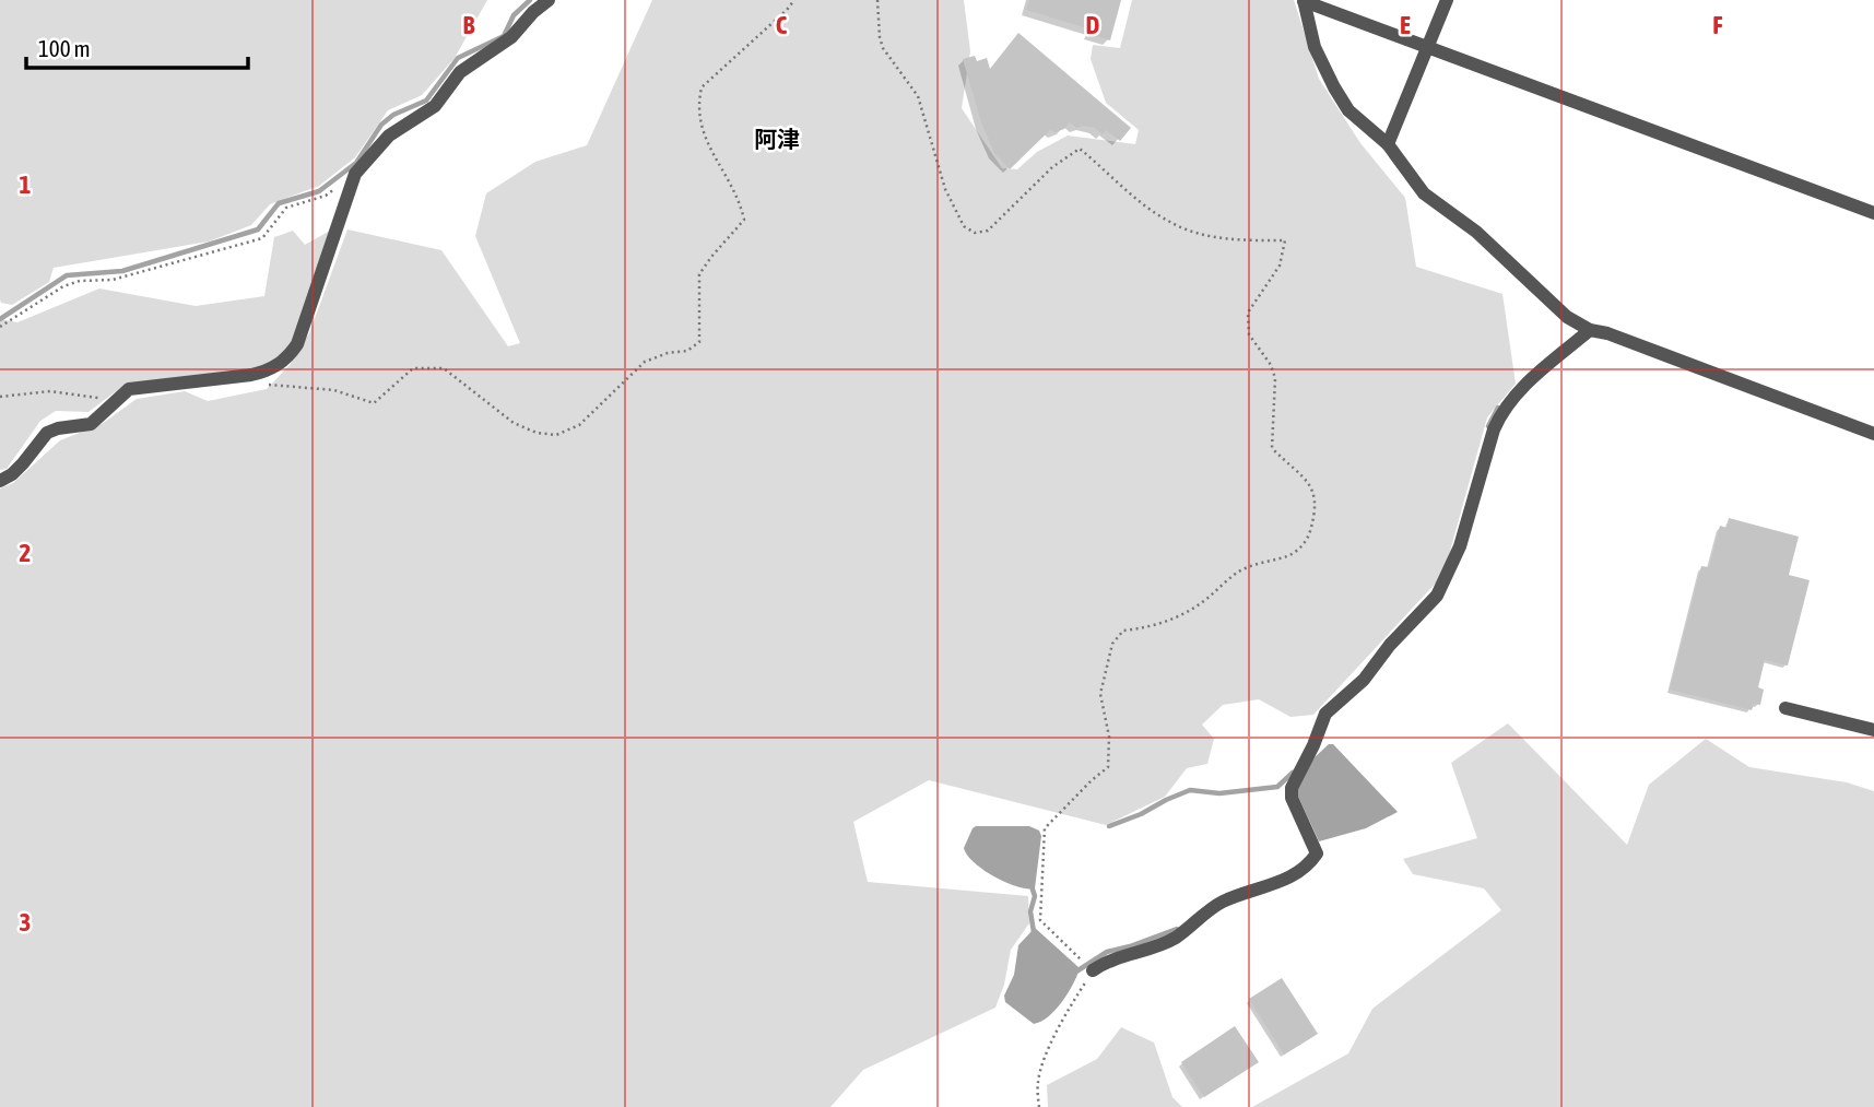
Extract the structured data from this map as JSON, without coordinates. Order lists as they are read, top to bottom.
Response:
{
  "districts": ["阿津"],
  "scale_bar": "100 m",
  "grid": {
    "columns": [
      "B",
      "C",
      "D",
      "E",
      "F"
    ],
    "rows": ["1", "2", "3"]
  }
}
